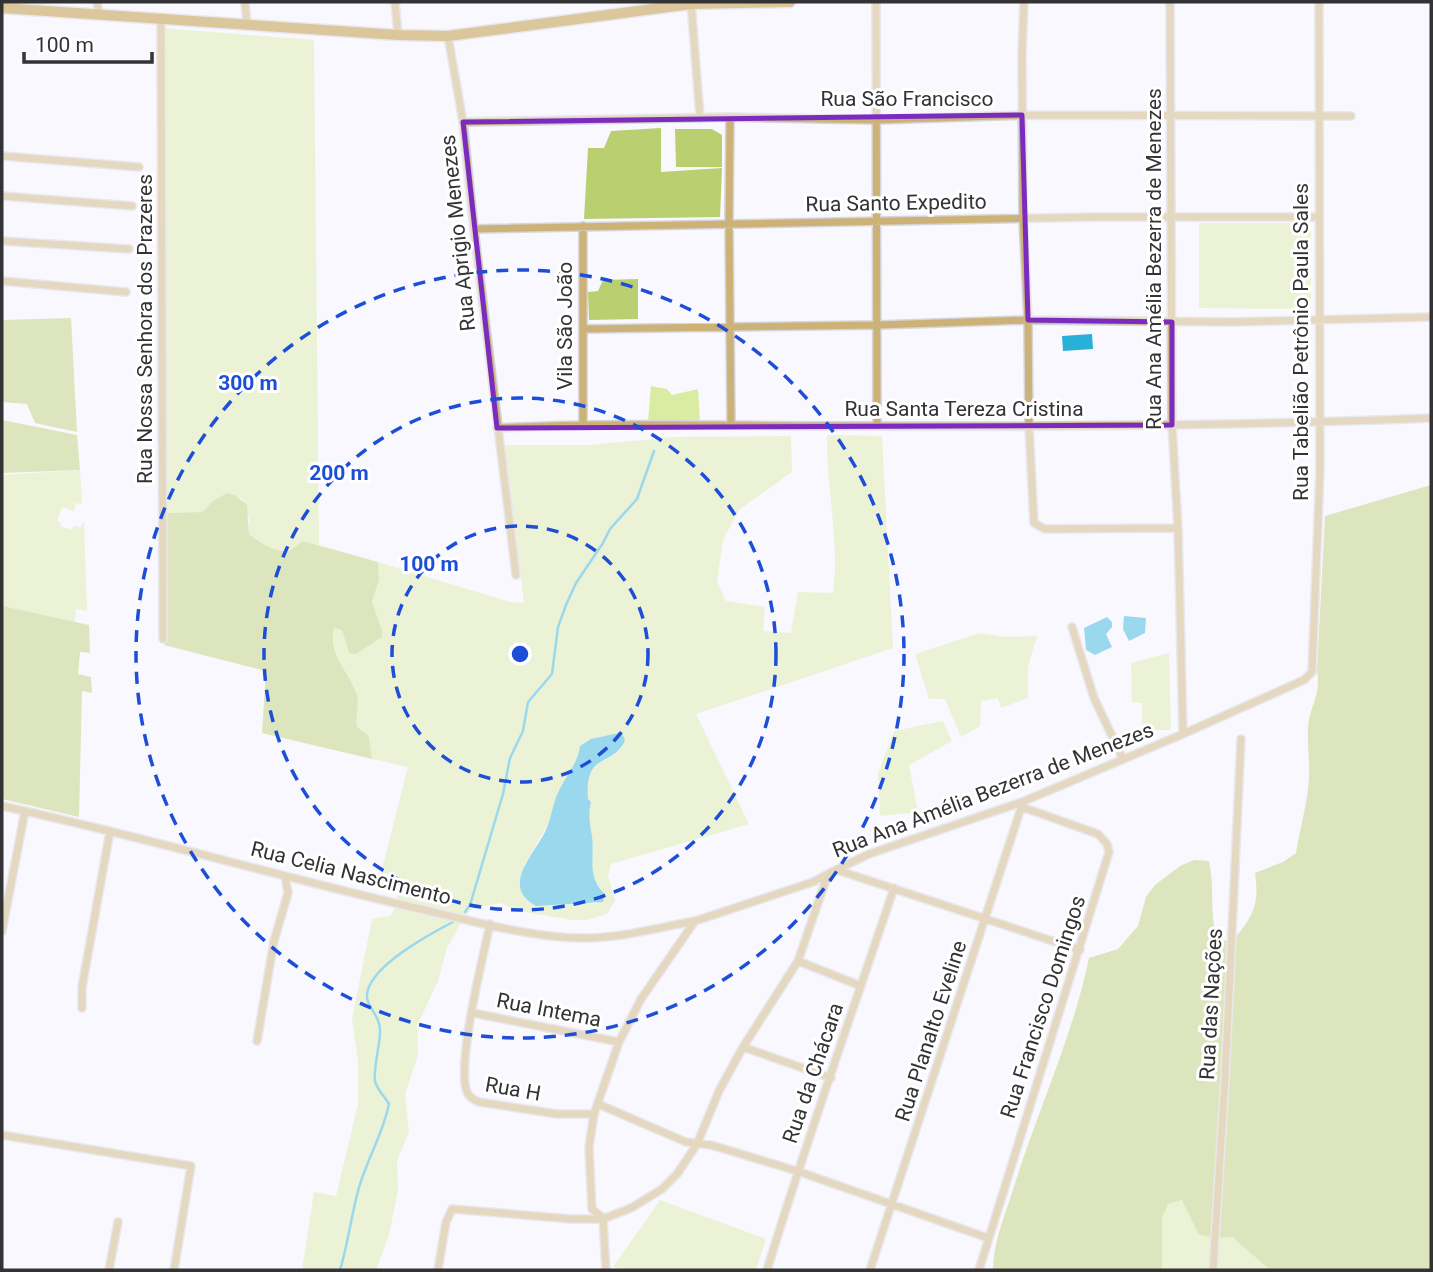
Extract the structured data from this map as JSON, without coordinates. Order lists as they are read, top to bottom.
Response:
{
  "streets": {
    "street": [
      "Rua São Francisco",
      "Rua Santo Expedito",
      "Rua Aprigio Menezes",
      "Rua Ana Amélia Bezerra de Menezes",
      "Vila São João",
      "Rua Nossa Senhora dos Prazeres",
      "Rua Tabelião Petrônio Paula Sales",
      "Rua Santa Tereza Cristina",
      "Rua Celia Nascimento",
      "Rua das Nações",
      "Rua Francisco Domingos",
      "Rua Intema",
      "Rua Planalto Eveline",
      "Rua da Chácara",
      "Rua H"
    ]
  },
  "crossings": [
    ["Rua São Francisco", "Rua Aprigio Menezes"],
    ["Rua São Francisco", "Rua Ana Amélia Bezerra de Menezes"],
    ["Rua São Francisco", "Rua Tabelião Petrônio Paula Sales"],
    ["Rua Santo Expedito", "Rua Aprigio Menezes"],
    ["Rua Santo Expedito", "Rua Ana Amélia Bezerra de Menezes"],
    ["Rua Santo Expedito", "Vila São João"],
    ["Rua Santo Expedito", "Rua Tabelião Petrônio Paula Sales"],
    ["Rua Aprigio Menezes", "Rua Santa Tereza Cristina"],
    ["Rua Ana Amélia Bezerra de Menezes", "Rua Tabelião Petrônio Paula Sales"],
    ["Rua Ana Amélia Bezerra de Menezes", "Rua Santa Tereza Cristina"],
    ["Rua Ana Amélia Bezerra de Menezes", "Rua Celia Nascimento"],
    ["Rua Ana Amélia Bezerra de Menezes", "Rua Francisco Domingos"],
    ["Rua Ana Amélia Bezerra de Menezes", "Rua Planalto Eveline"],
    ["Vila São João", "Rua Santa Tereza Cristina"],
    ["Rua Tabelião Petrônio Paula Sales", "Rua Santa Tereza Cristina"],
    ["Rua Francisco Domingos", "Rua Planalto Eveline"],
    ["Rua Intema", "Rua H"]
  ],
  "scale_bar": "100 m",
  "rings": ["300 m", "200 m", "100 m"]
}
